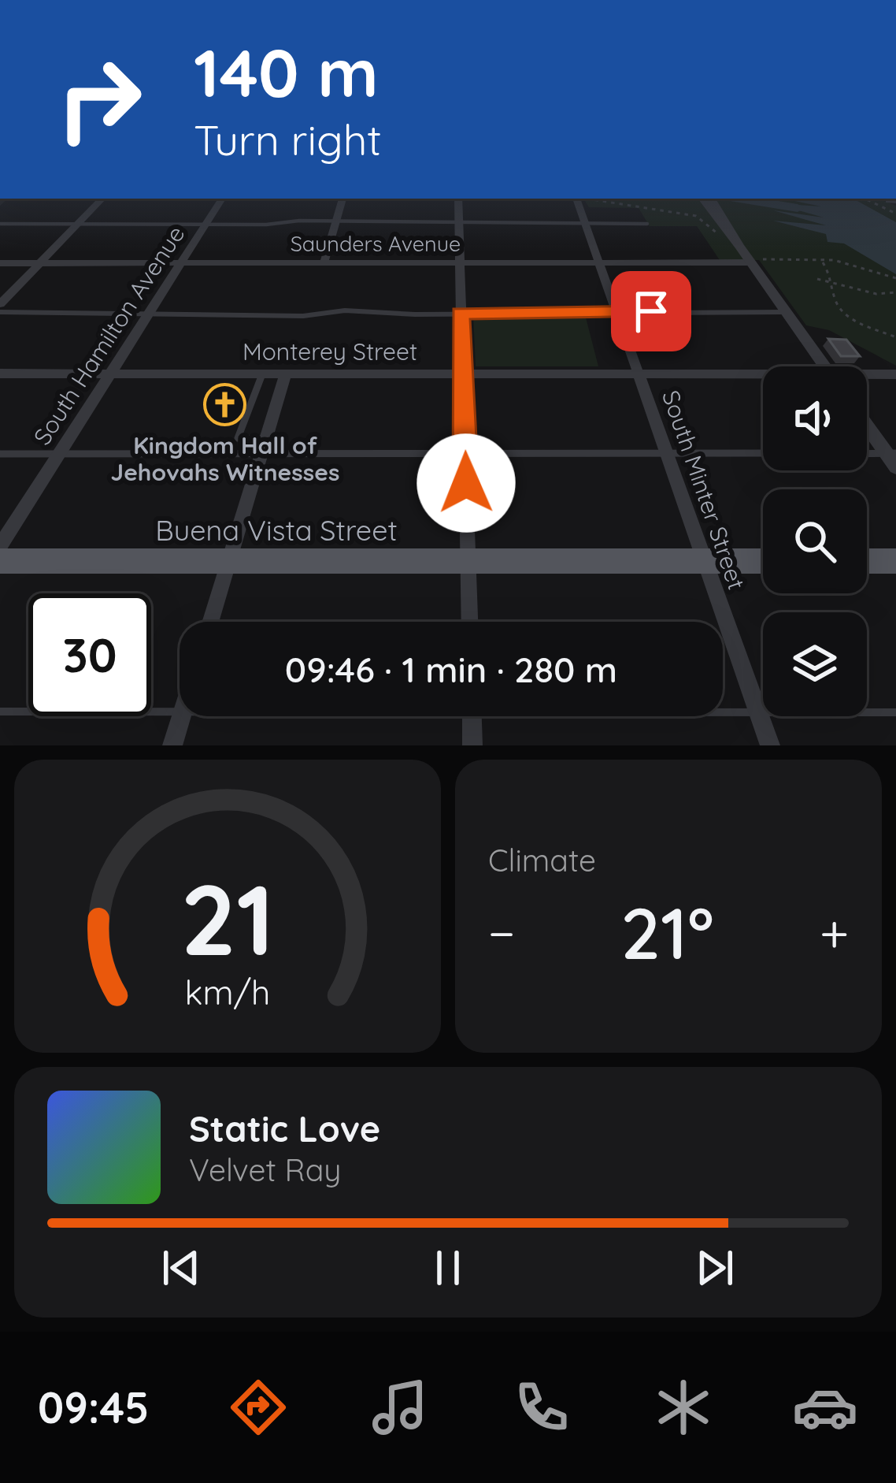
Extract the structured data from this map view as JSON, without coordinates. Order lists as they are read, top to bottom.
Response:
{
  "streets": {
    "main road": ["Buena Vista Street"],
    "street": [
      "Saunders Avenue",
      "South Hamilton Avenue",
      "Monterey Street",
      "South Minter Street"
    ]
  },
  "crossings": [
    ["Saunders Avenue", "South Hamilton Avenue"],
    ["Saunders Avenue", "South Minter Street"],
    ["South Hamilton Avenue", "Monterey Street"],
    ["Monterey Street", "South Minter Street"],
    ["South Minter Street", "Buena Vista Street"]
  ],
  "places": {
    "church": ["Kingdom Hall of Jehovahs Witnesses"]
  },
  "page": {
    "turn": ["140 m", "Turn right"],
    "limit": "30",
    "trip": "09:46 · 1 min · 280 m",
    "tile": "Climate",
    "heat": ["−", "21°", "+"],
    "song": ["Static Love", "Velvet Ray"],
    "tabs": "09:45",
    "gauge": ["21", "km/h"]
  }
}
